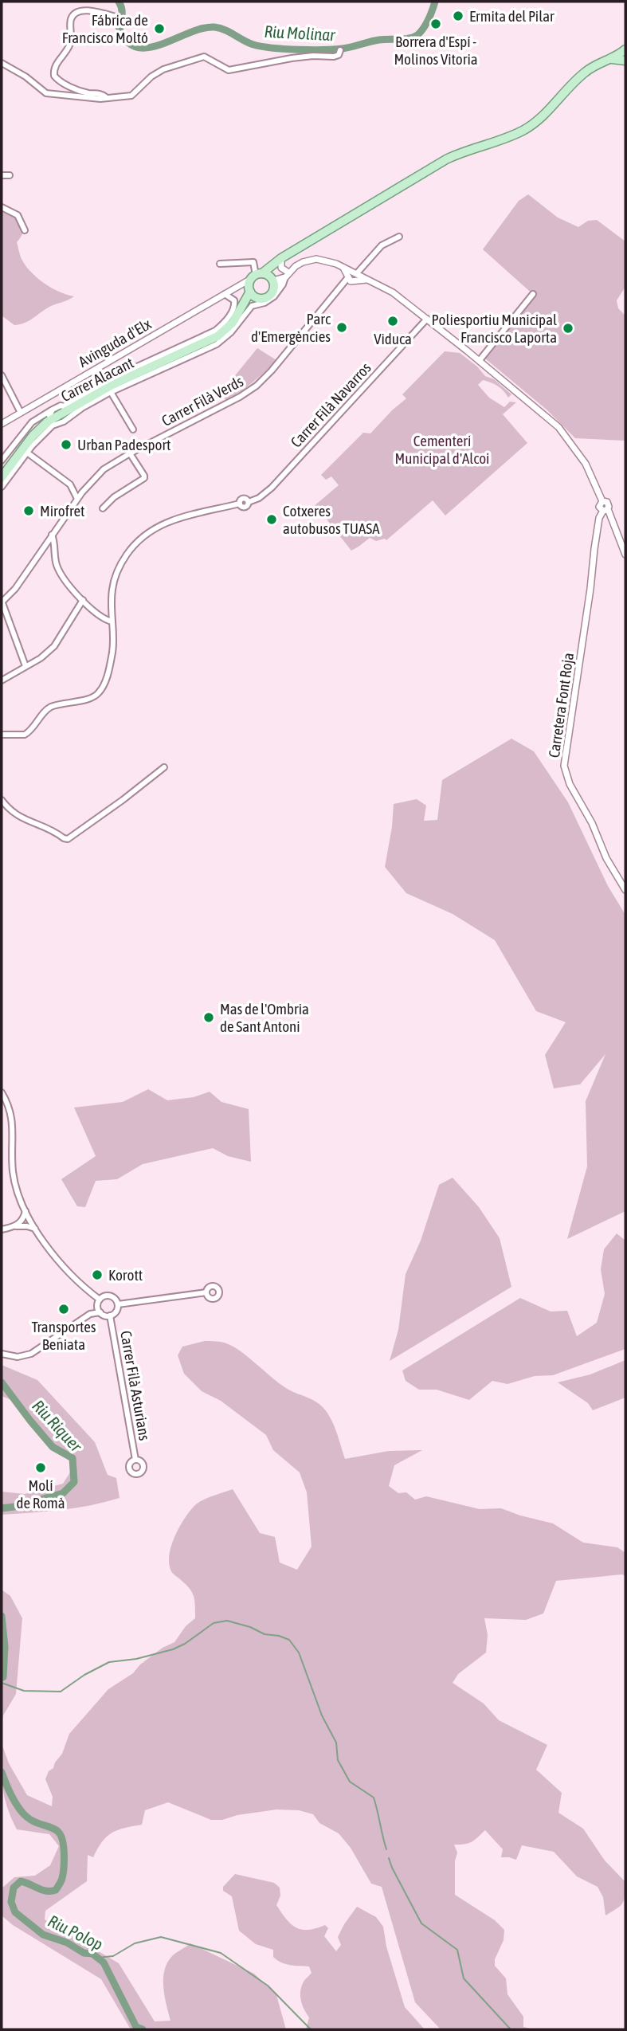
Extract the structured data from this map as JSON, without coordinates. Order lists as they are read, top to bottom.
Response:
{
  "streets": {
    "main road": ["Carrer Alacant"],
    "street": [
      "Avinguda d'Elx",
      "Carrer Filà Verds",
      "Carrer Filà Navarros",
      "Carretera Font Roja",
      "Carrer Filà Asturians"
    ]
  },
  "crossings": [
    ["Avinguda d'Elx", "Carrer Alacant"]
  ],
  "water": ["Riu Molinar", "Riu Riquer", "Riu Polop"],
  "parks": ["Cementeri Municipal d'Alcoi"],
  "places": [
    "Ermita del Pilar",
    "Borrera d'Espí - Molinos Vitoria",
    "Fábrica de Francisco Moltó",
    "Viduca",
    "Parc d'Emergències",
    "Poliesportiu Municipal Francisco Laporta",
    "Urban Padesport",
    "Mirofret",
    "Cotxeres autobusos TUASA",
    "Mas de l'Ombria de Sant Antoni",
    "Korott",
    "Transportes Beniata",
    "Molí de Romà"
  ]
}
